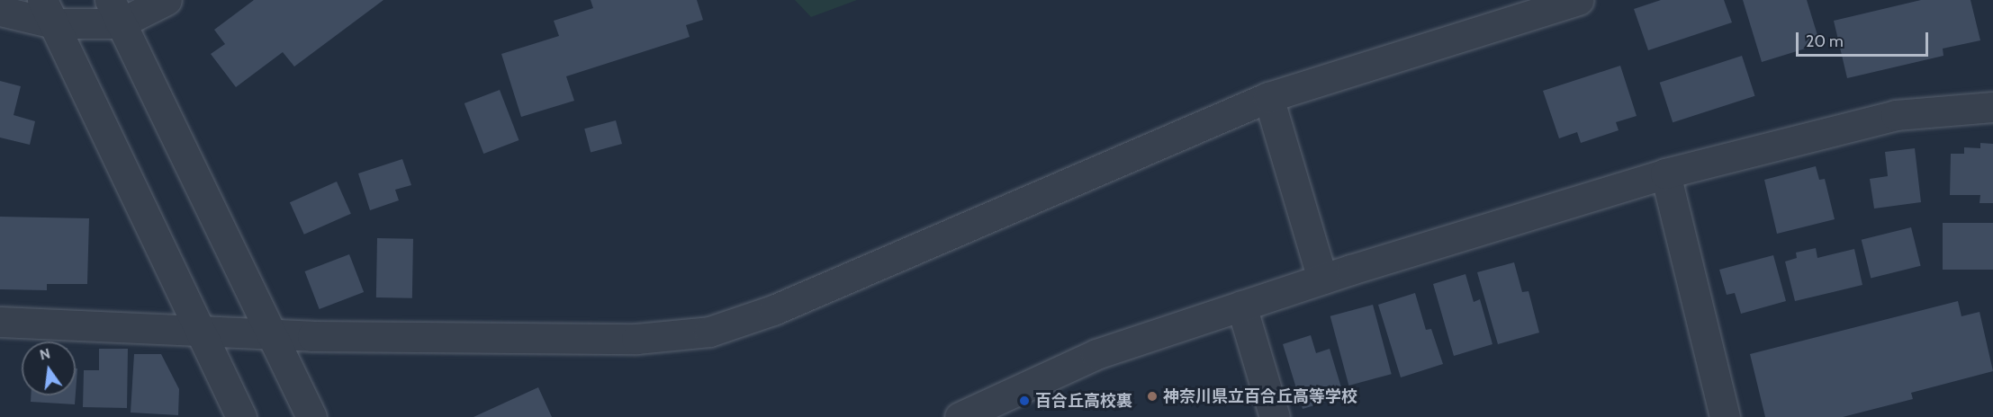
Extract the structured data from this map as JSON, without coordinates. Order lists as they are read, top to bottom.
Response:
{
  "places": ["神奈川県立百合丘高等学校", "百合丘高校裏"],
  "scale_bar": "20 m",
  "north": "top"
}
